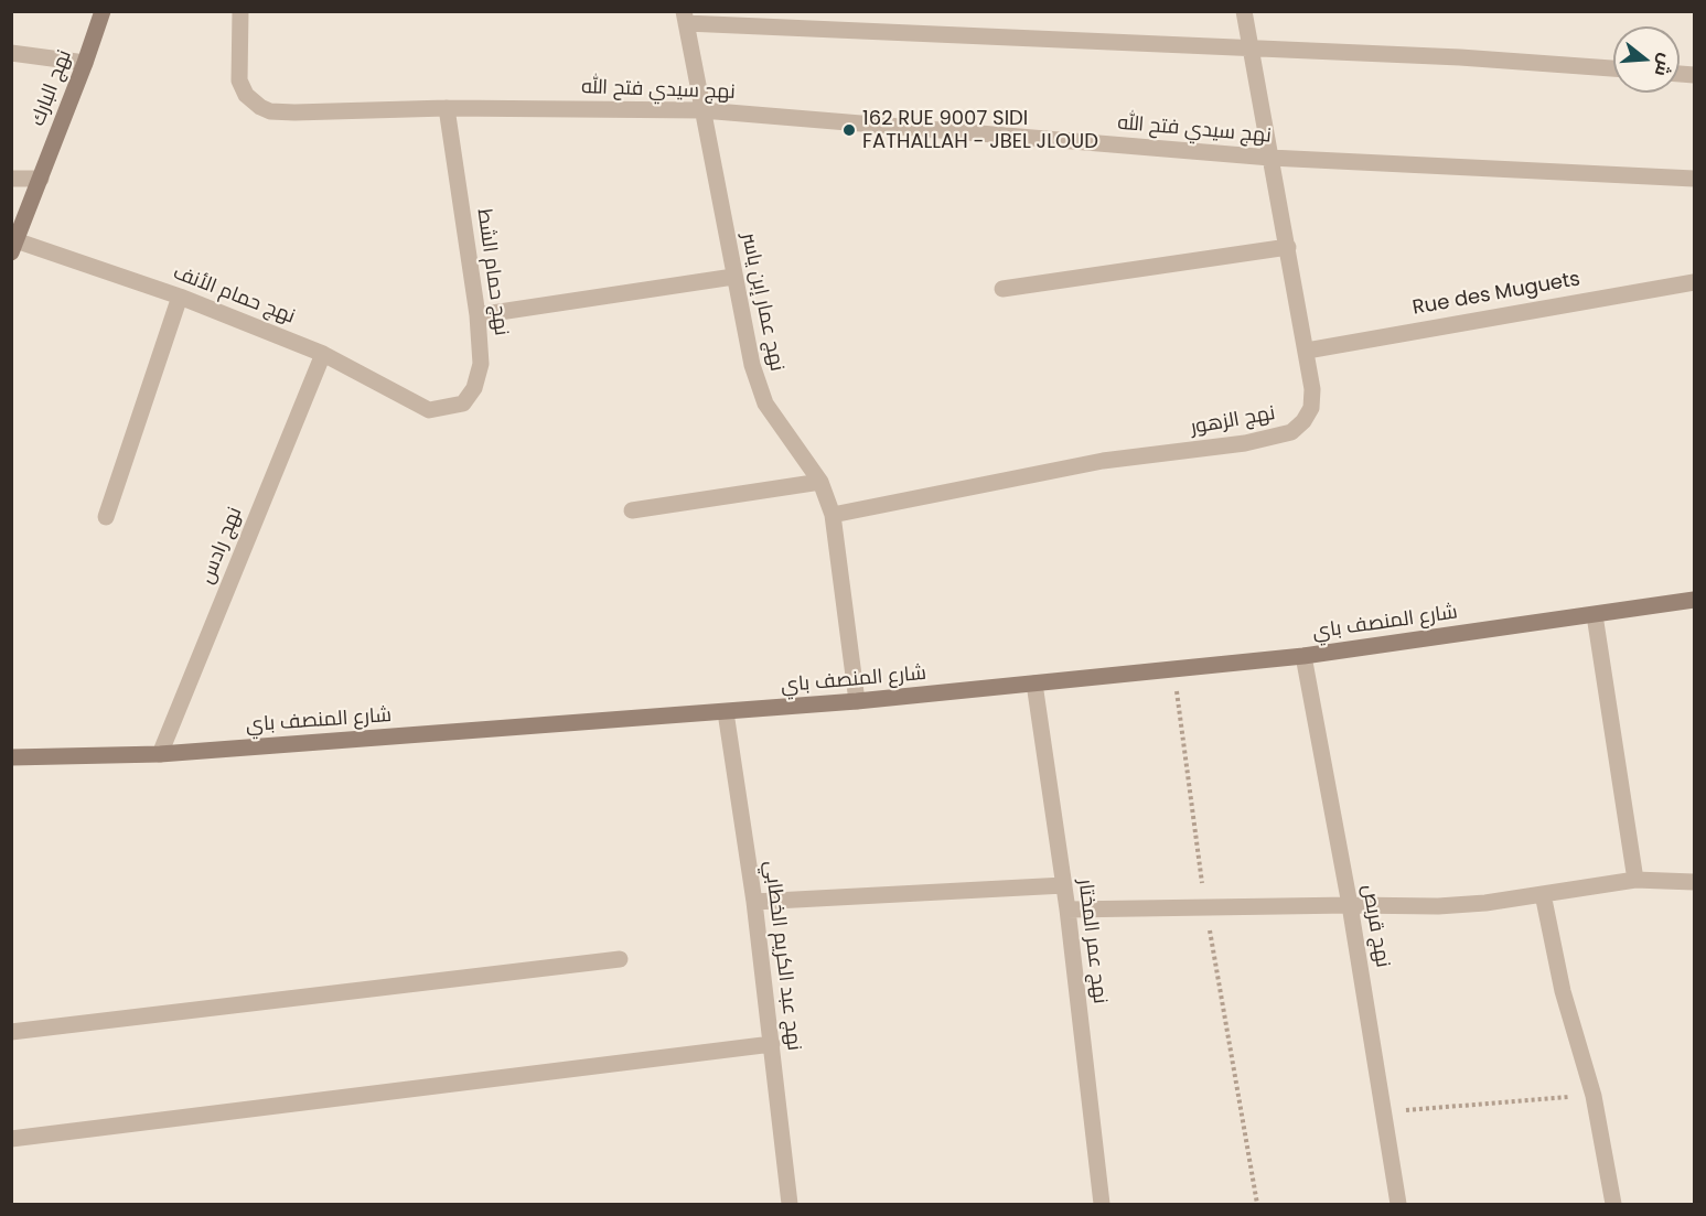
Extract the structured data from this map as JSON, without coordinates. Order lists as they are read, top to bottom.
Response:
{
  "streets": {
    "street": [
      "نهج البارك",
      "نهج سيدي فتح الله",
      "نهج حمام الشط",
      "Rue des Muguets",
      "نهج حمام الأنف",
      "نهج عمار إبن ياسر",
      "نهج الزهور",
      "نهج رادس",
      "شارع المنصف باي",
      "نهج قربص",
      "نهج عمر المختار",
      "نهج عبد الكريم الخطابي"
    ]
  },
  "crossings": [
    ["نهج البارك", "نهج حمام الأنف"],
    ["نهج سيدي فتح الله", "نهج حمام الشط"],
    ["نهج سيدي فتح الله", "نهج عمار إبن ياسر"],
    ["نهج سيدي فتح الله", "نهج الزهور"],
    ["نهج حمام الشط", "نهج حمام الأنف"],
    ["Rue des Muguets", "نهج الزهور"],
    ["نهج حمام الأنف", "نهج رادس"],
    ["نهج عمار إبن ياسر", "نهج الزهور"],
    ["نهج عمار إبن ياسر", "شارع المنصف باي"],
    ["نهج رادس", "شارع المنصف باي"],
    ["شارع المنصف باي", "نهج قربص"],
    ["شارع المنصف باي", "نهج عمر المختار"],
    ["شارع المنصف باي", "نهج عبد الكريم الخطابي"]
  ],
  "places": ["162 RUE 9007 SIDI FATHALLAH - JBEL JLOUD"],
  "north": "right"
}
